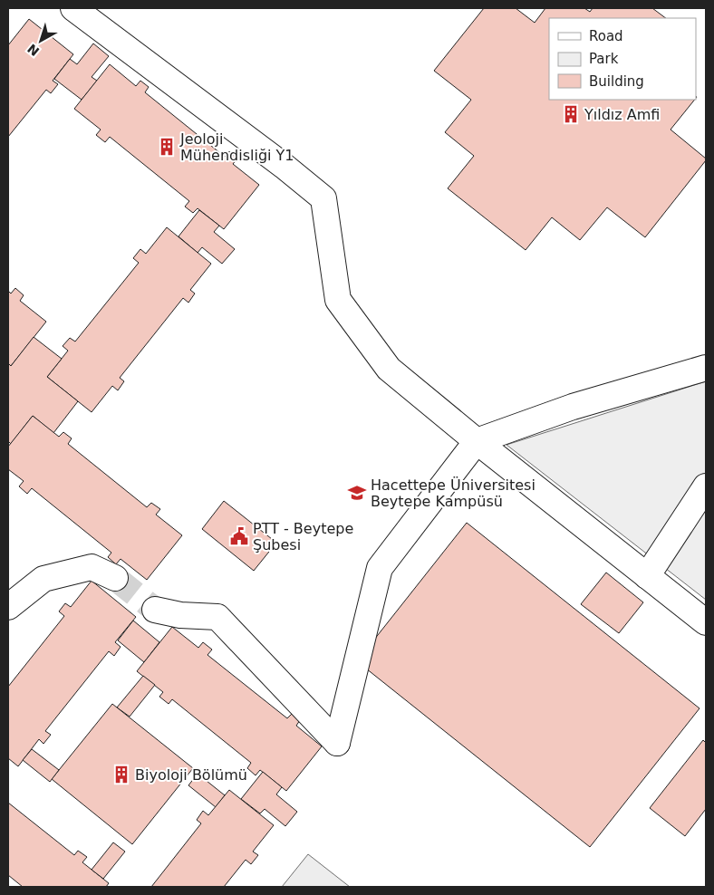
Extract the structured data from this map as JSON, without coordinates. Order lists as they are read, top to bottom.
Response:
{
  "places": {
    "building": ["Yıldız Amfi", "Jeoloji Mühendisliği Y1", "Biyoloji Bölümü"],
    "school or university": ["Hacettepe Üniversitesi Beytepe Kampüsü"],
    "public building": ["PTT - Beytepe Şubesi"]
  },
  "legend": ["Road", "Park", "Building"],
  "north": "bottom left"
}
